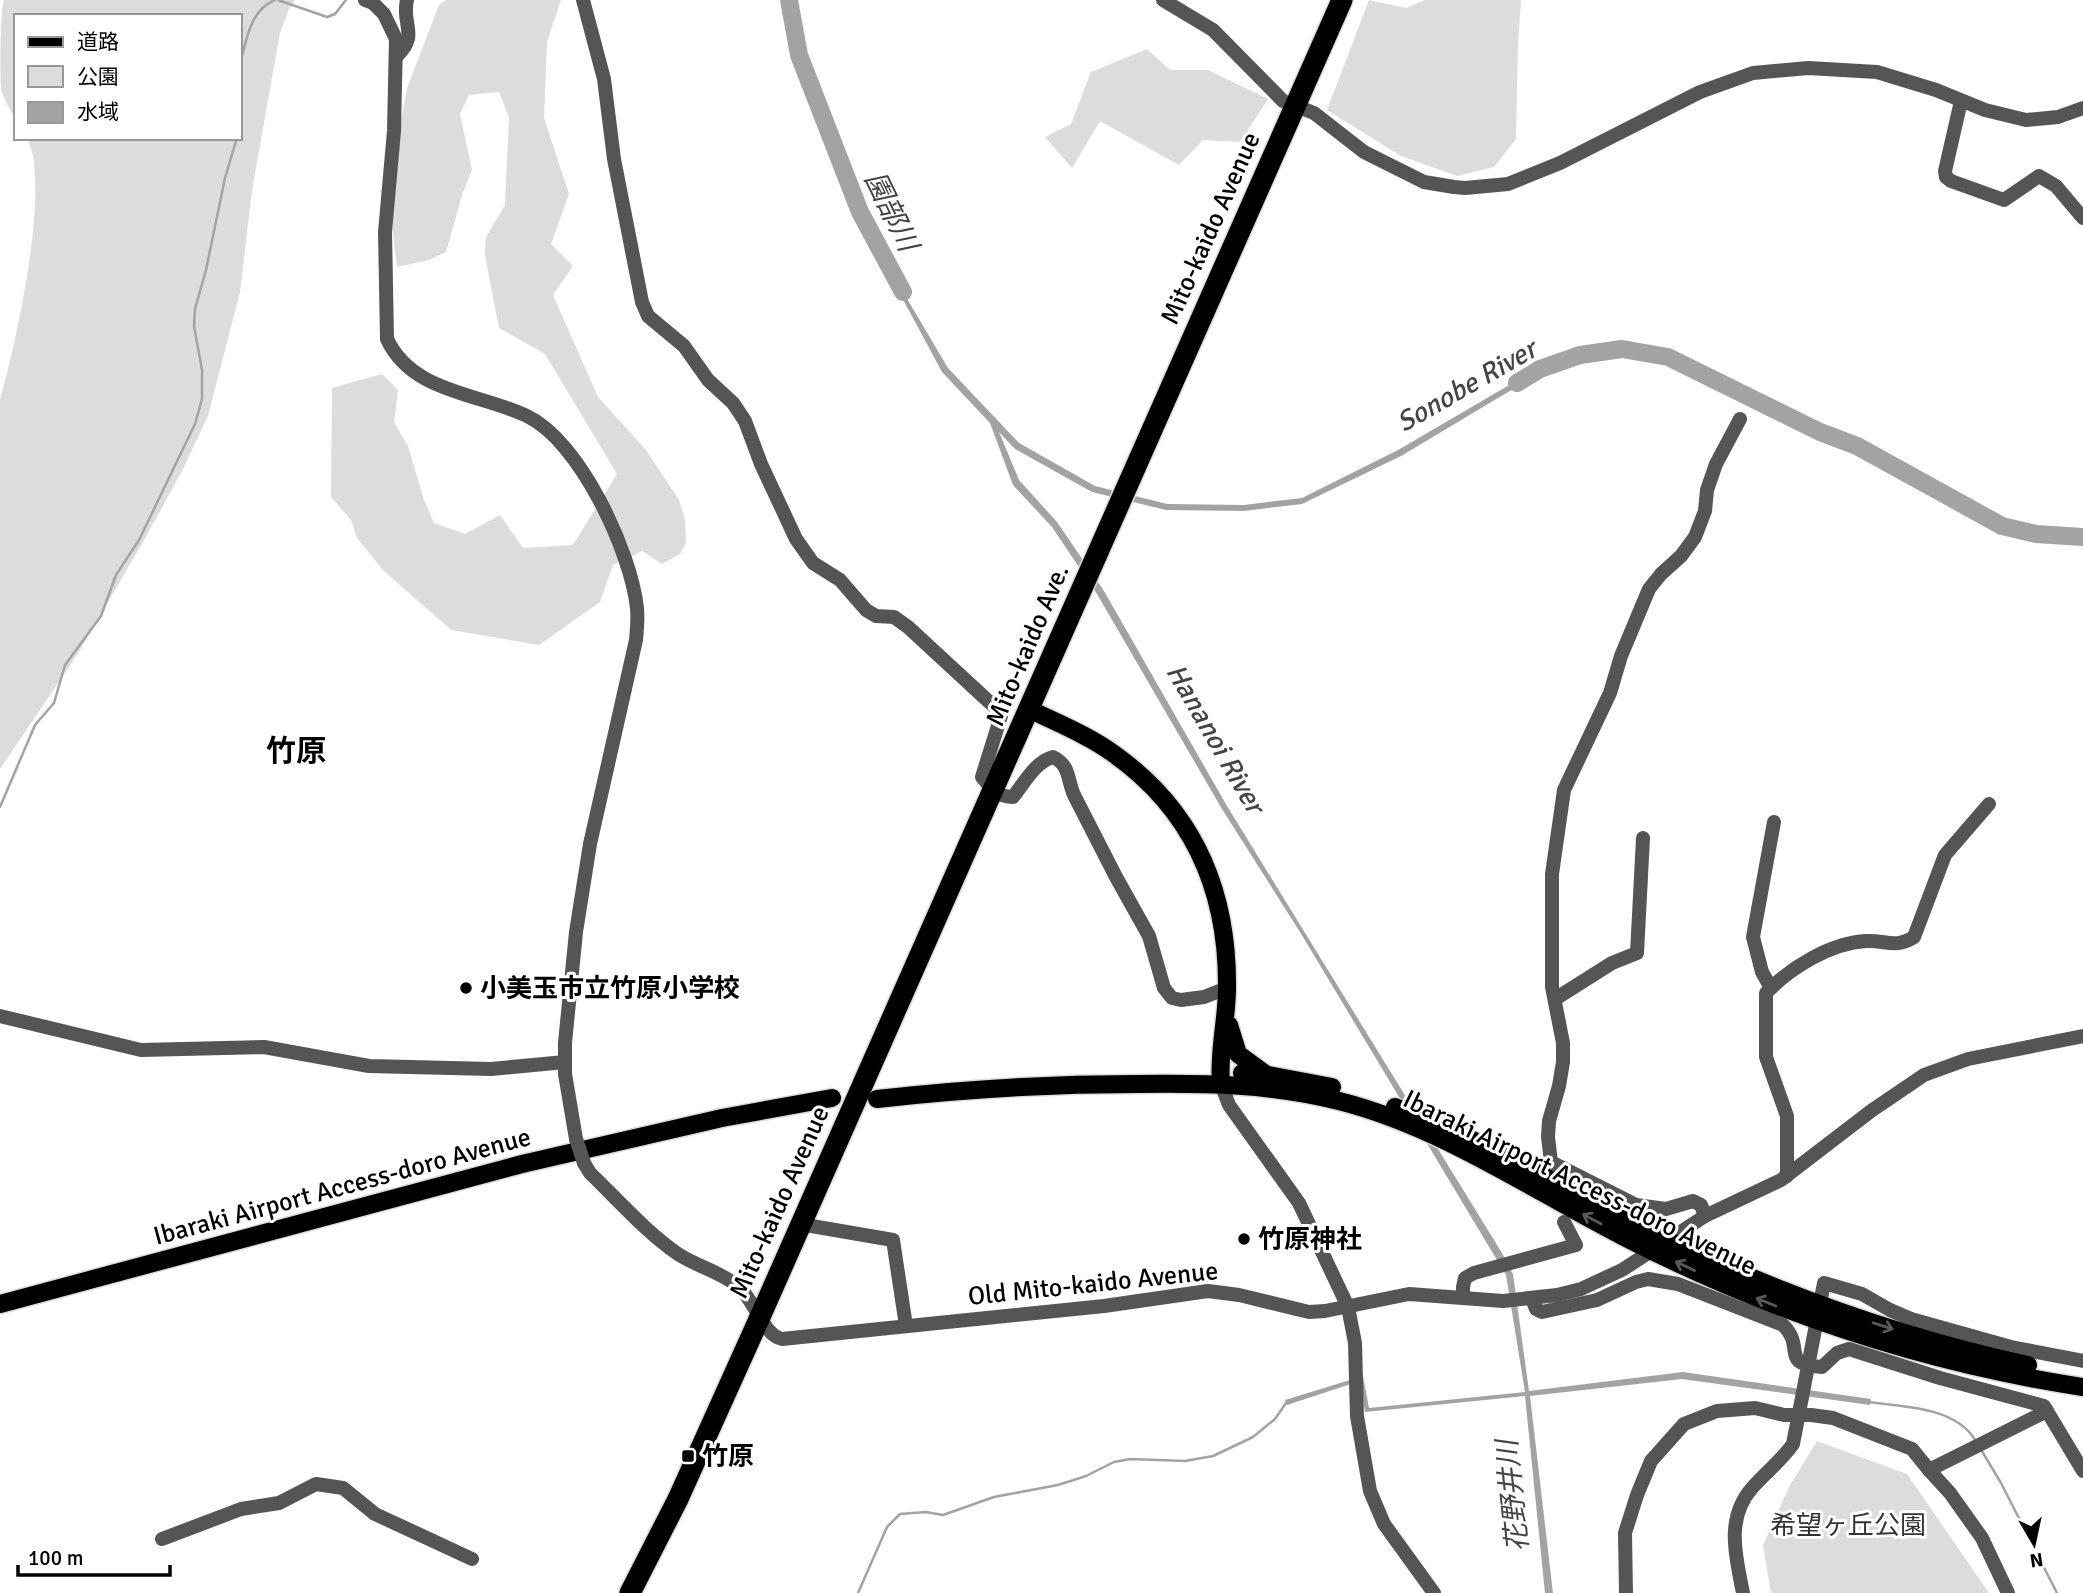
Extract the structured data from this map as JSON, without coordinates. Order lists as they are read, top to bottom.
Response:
{
  "streets": {
    "highway": ["Mito-kaido Avenue", "Mito-kaido Ave."],
    "main road": ["Ibaraki Airport Access-doro Avenue"],
    "street": ["Old Mito-kaido Avenue"]
  },
  "crossings": [
    ["Mito-kaido Avenue", "Mito-kaido Ave."],
    ["Mito-kaido Avenue", "Old Mito-kaido Avenue"],
    ["Ibaraki Airport Access-doro Avenue", "Old Mito-kaido Avenue"]
  ],
  "districts": ["竹原"],
  "water": [
    "園部川",
    "Sonobe River",
    "Hananoi River",
    "花野井川"
  ],
  "parks": ["希望ヶ丘公園"],
  "places": {
    "other": ["小美玉市立竹原小学校", "竹原神社"],
    "transit": ["竹原"]
  },
  "legend": ["道路", "公園", "水域"],
  "scale_bar": "100 m",
  "north": "bottom"
}
